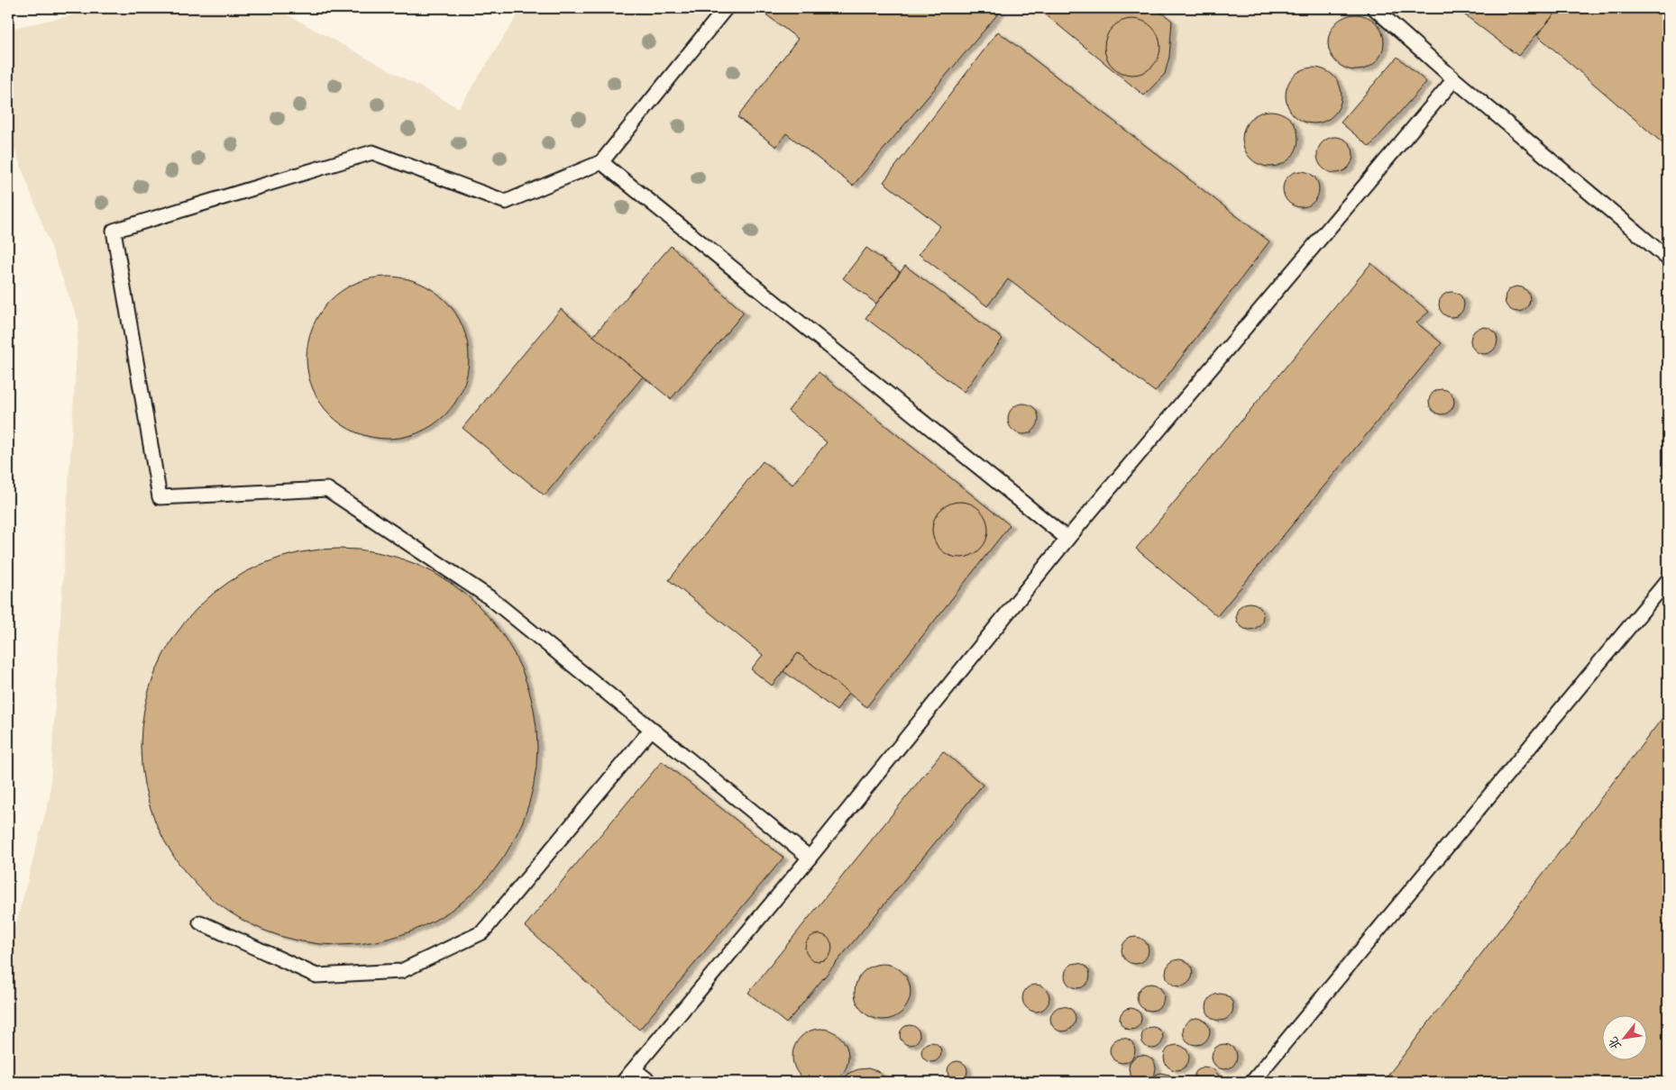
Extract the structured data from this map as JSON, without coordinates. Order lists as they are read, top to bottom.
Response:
{
  "north": "bottom left"
}
